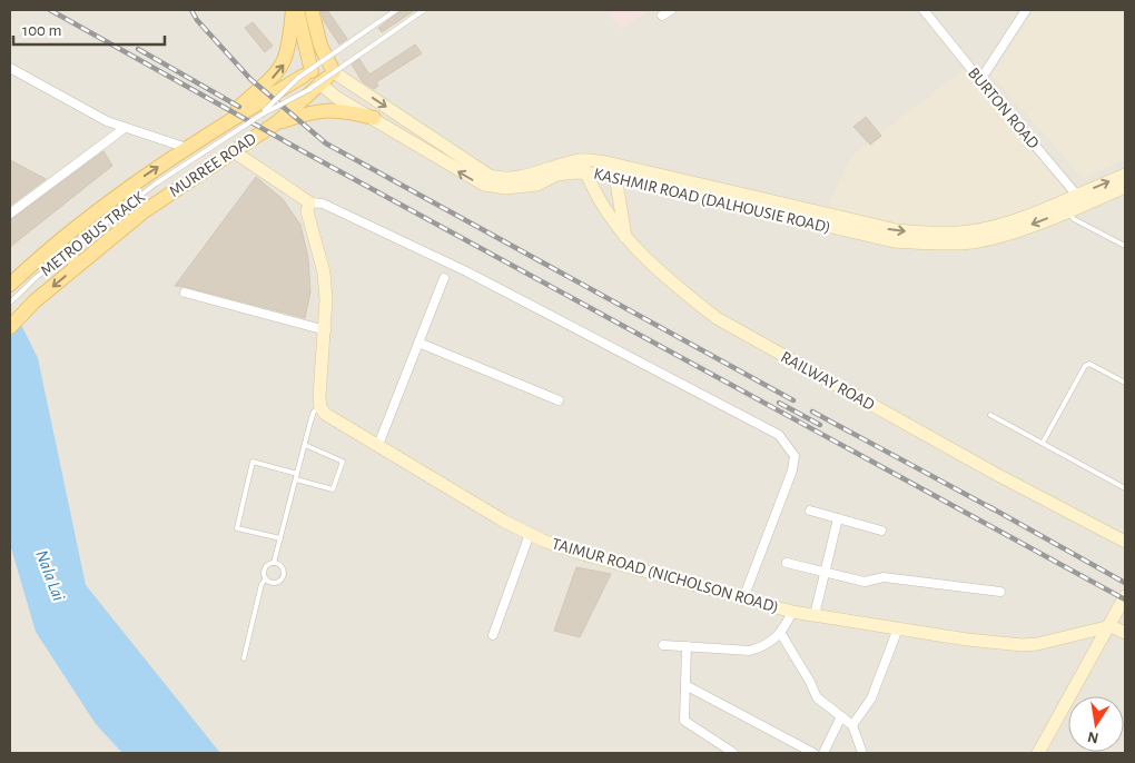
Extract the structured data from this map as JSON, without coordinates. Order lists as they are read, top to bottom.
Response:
{
  "streets": {
    "main road": ["MURREE ROAD"],
    "street": [
      "BURTON ROAD",
      "KASHMIR ROAD (DALHOUSIE ROAD)",
      "RAILWAY ROAD",
      "TAIMUR ROAD (NICHOLSON ROAD)"
    ],
    "lane": ["METRO BUS TRACK"]
  },
  "crossings": [
    ["BURTON ROAD", "KASHMIR ROAD (DALHOUSIE ROAD)"],
    ["MURREE ROAD", "KASHMIR ROAD (DALHOUSIE ROAD)"],
    ["MURREE ROAD", "METRO BUS TRACK"],
    ["KASHMIR ROAD (DALHOUSIE ROAD)", "RAILWAY ROAD"]
  ],
  "water": ["Nala Lai"],
  "scale_bar": "100 m",
  "north": "bottom"
}
